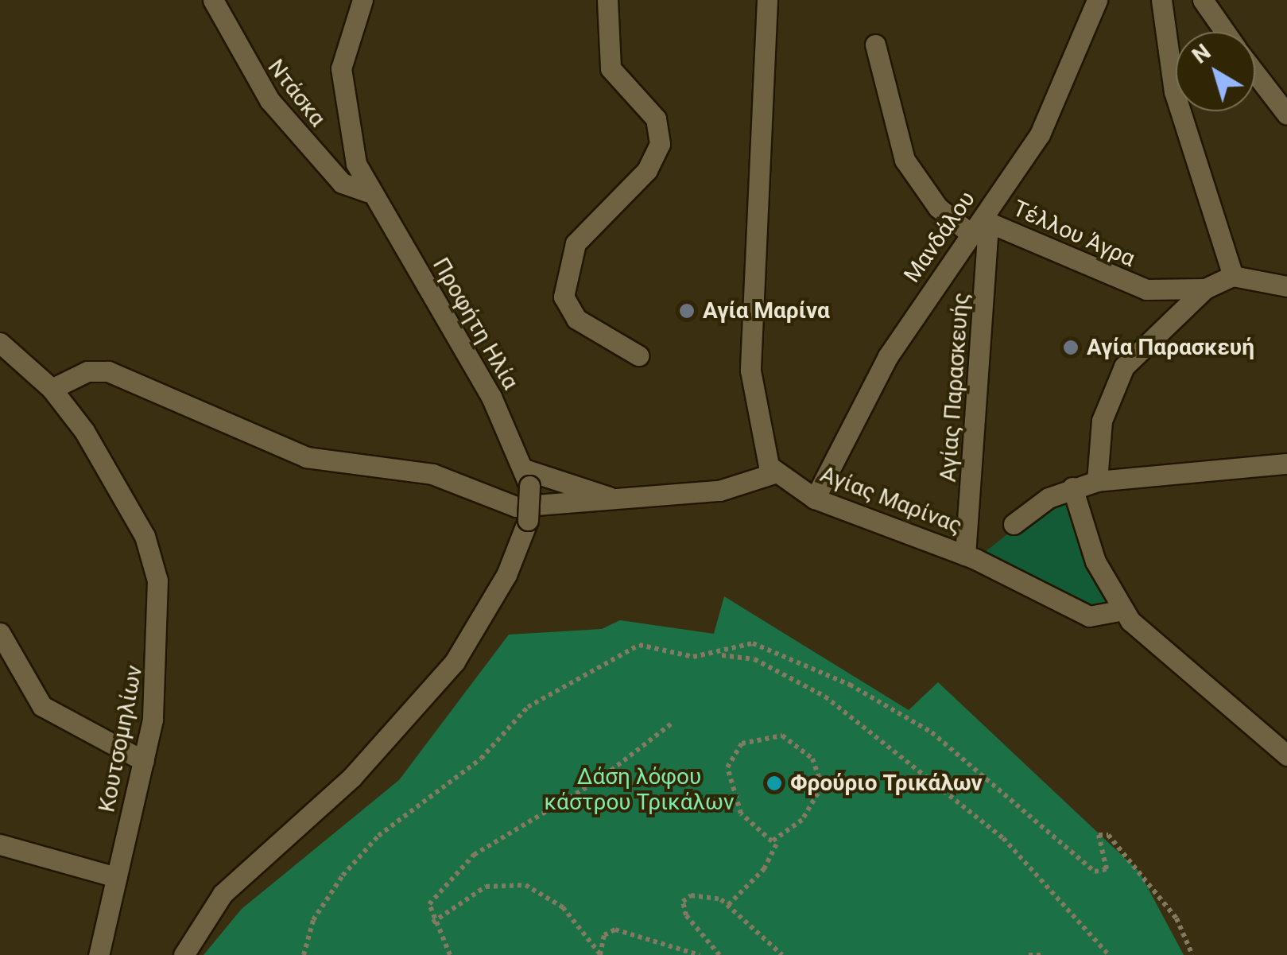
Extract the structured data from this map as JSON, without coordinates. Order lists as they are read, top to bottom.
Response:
{
  "streets": {
    "street": [
      "Ντάσκα",
      "Τέλλου Άγρα",
      "Μανδάλου",
      "Προφήτη Ηλία",
      "Αγίας Παρασκευής",
      "Αγίας Μαρίνας",
      "Κουτσομηλίων"
    ]
  },
  "crossings": [
    ["Ντάσκα", "Προφήτη Ηλία"],
    ["Τέλλου Άγρα", "Μανδάλου"],
    ["Τέλλου Άγρα", "Αγίας Παρασκευής"],
    ["Μανδάλου", "Αγίας Παρασκευής"],
    ["Μανδάλου", "Αγίας Μαρίνας"],
    ["Αγίας Παρασκευής", "Αγίας Μαρίνας"]
  ],
  "parks": ["Δάση λόφου κάστρου Τρικάλων"],
  "places": ["Αγία Μαρίνα", "Αγία Παρασκευή", "Φρούριο Τρικάλων"],
  "north": "top left"
}
